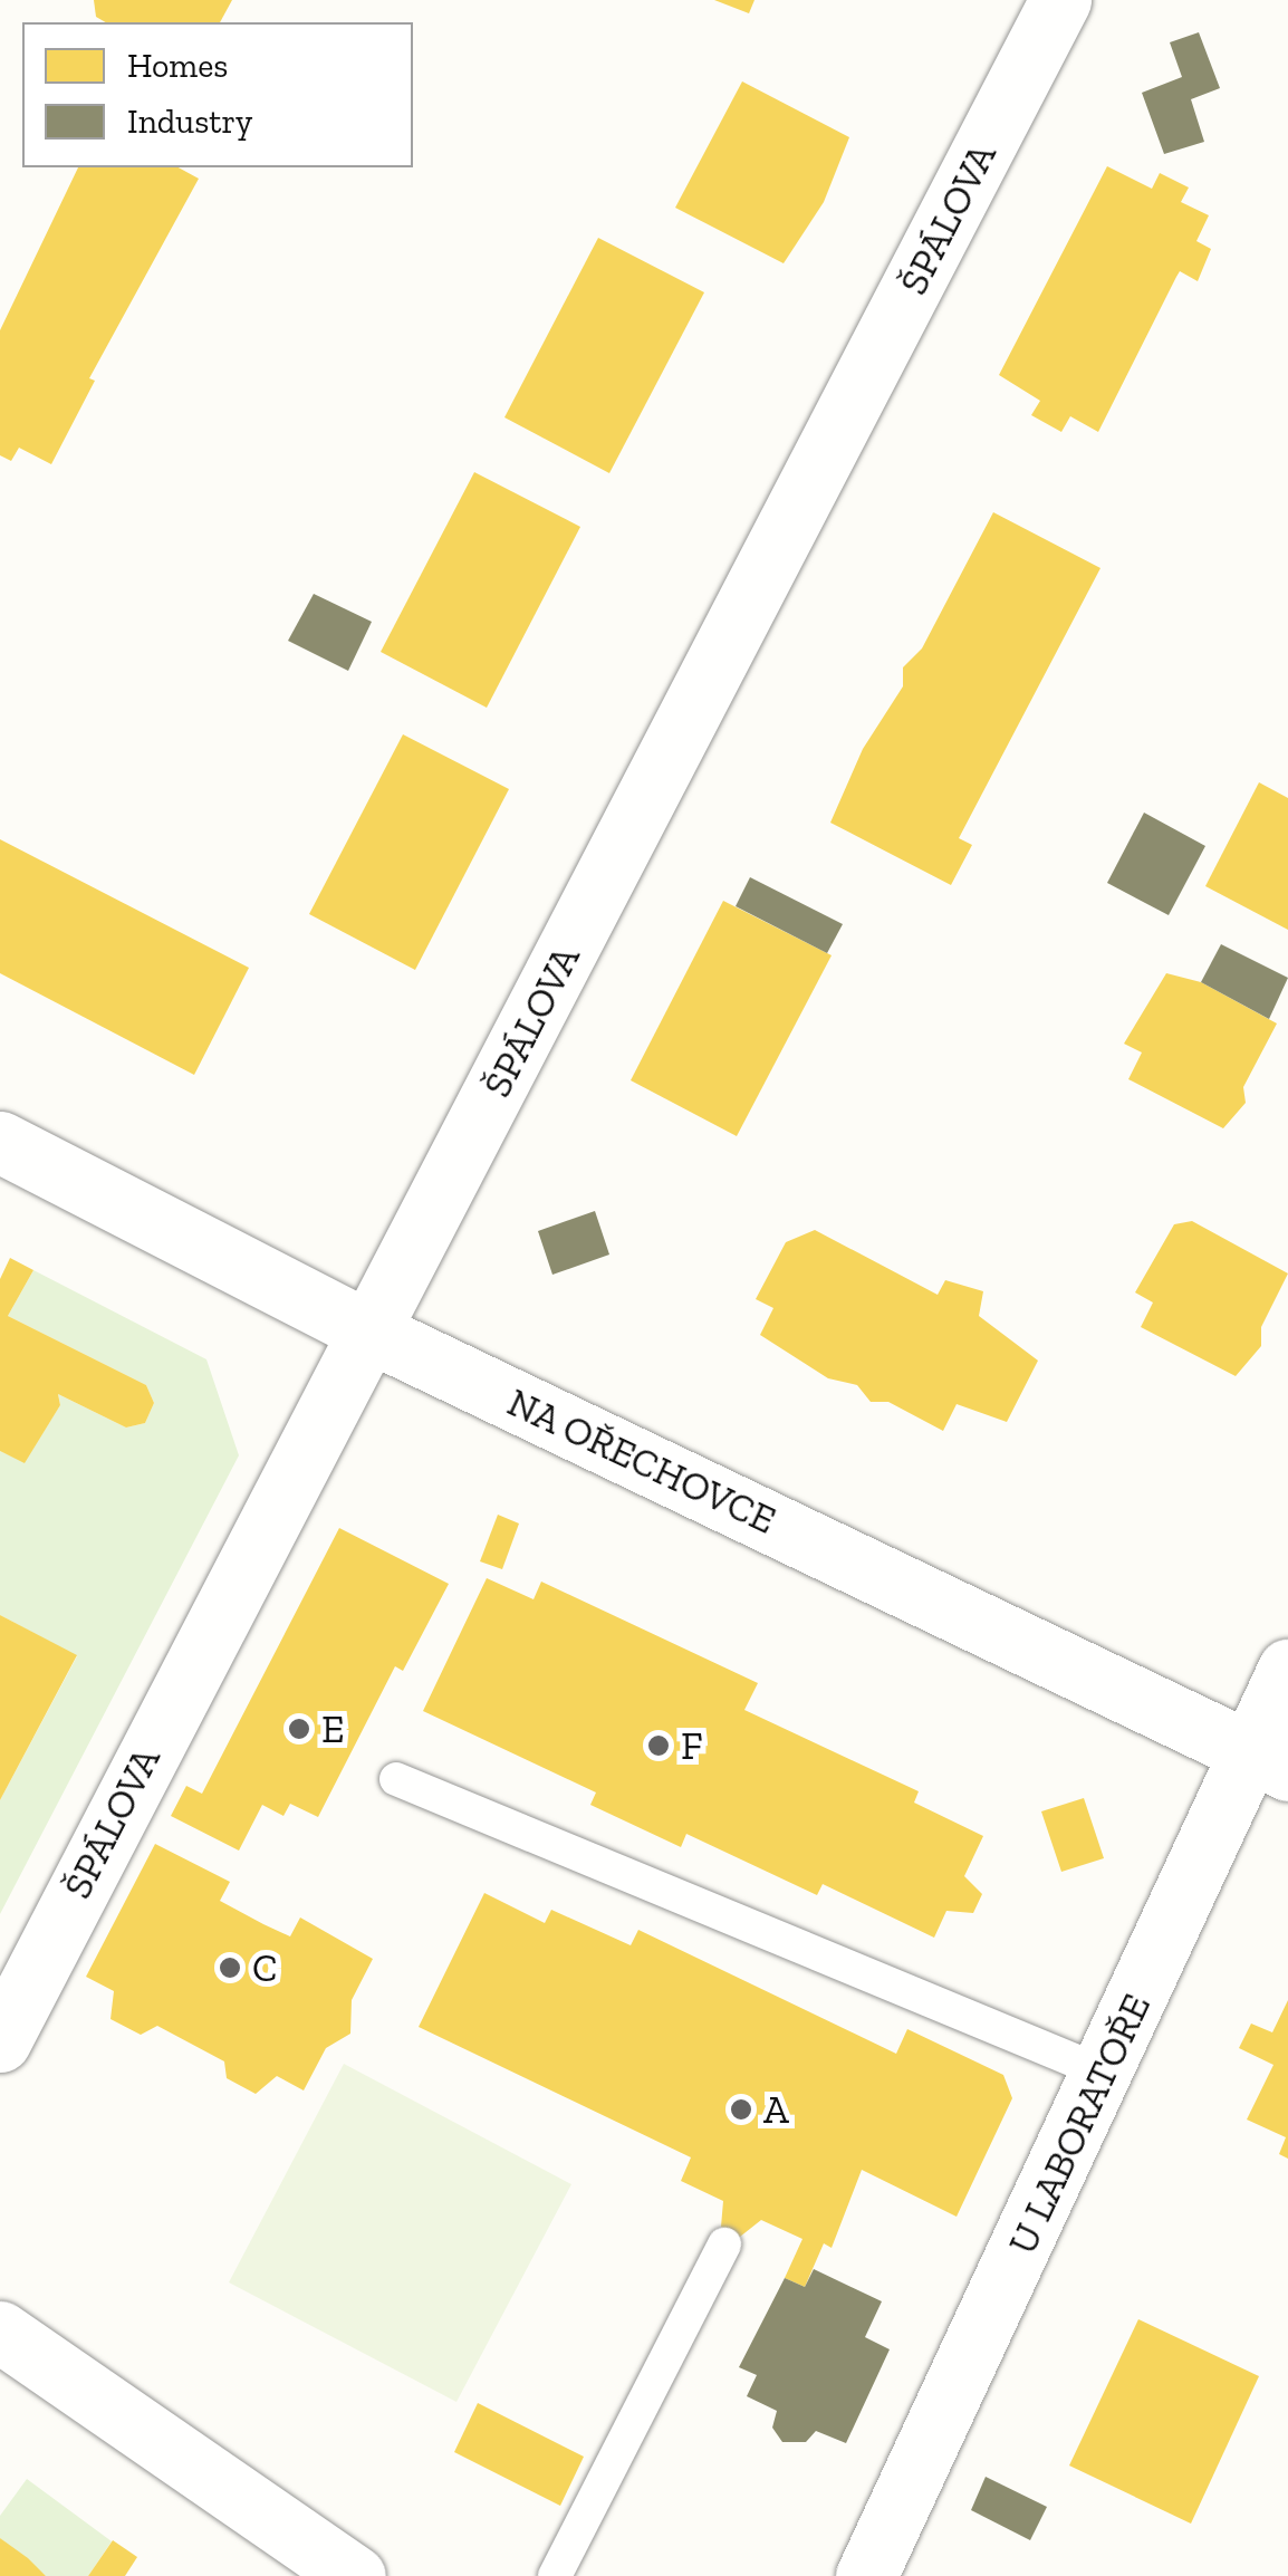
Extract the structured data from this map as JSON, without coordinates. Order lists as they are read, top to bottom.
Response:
{
  "streets": {
    "street": ["ŠPÁLOVA", "NA OŘECHOVCE", "U LABORATOŘE"]
  },
  "crossings": [
    ["ŠPÁLOVA", "NA OŘECHOVCE"],
    ["NA OŘECHOVCE", "U LABORATOŘE"]
  ],
  "places": [
    "E",
    "F",
    "C",
    "A"
  ],
  "legend": ["Homes", "Industry"]
}
